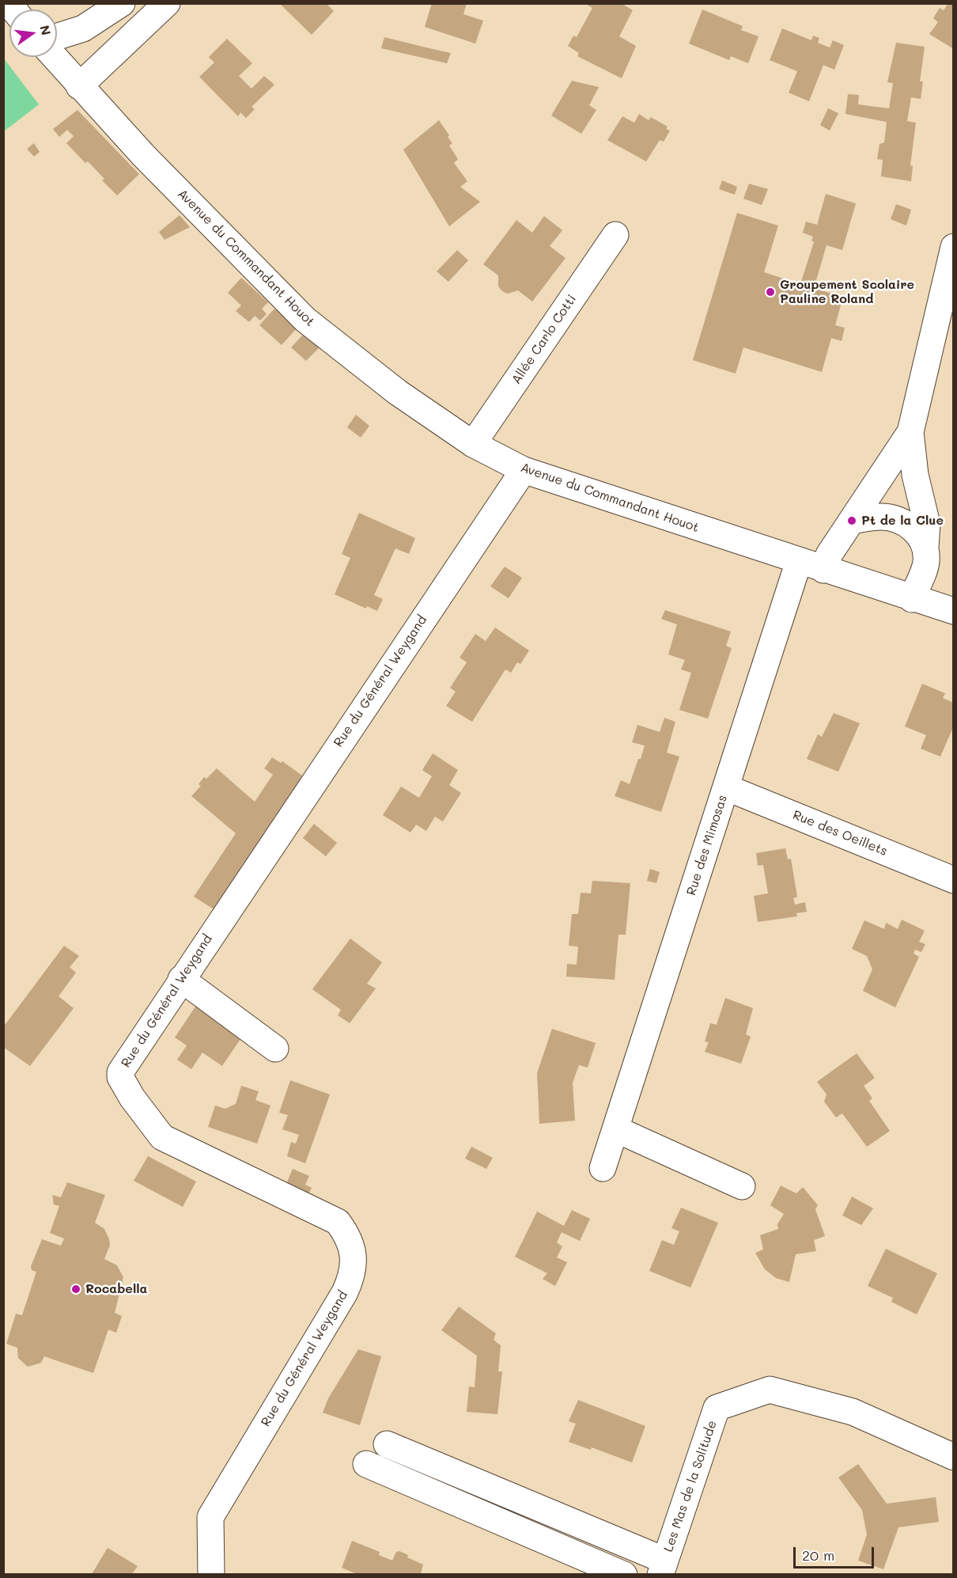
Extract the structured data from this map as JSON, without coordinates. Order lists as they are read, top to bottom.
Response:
{
  "streets": {
    "street": [
      "Avenue du Commandant Houot",
      "Allée Carlo Cotti",
      "Rue du Général Weygand",
      "Rue des Oeillets",
      "Rue des Mimosas",
      "Les Mas de la Solitude"
    ]
  },
  "crossings": [
    ["Avenue du Commandant Houot", "Allée Carlo Cotti"],
    ["Avenue du Commandant Houot", "Rue du Général Weygand"],
    ["Avenue du Commandant Houot", "Rue des Mimosas"],
    ["Rue des Oeillets", "Rue des Mimosas"]
  ],
  "places": ["Groupement Scolaire Pauline Roland", "Pt de la Clue", "Rocabella"],
  "scale_bar": "20 m",
  "north": "right"
}
